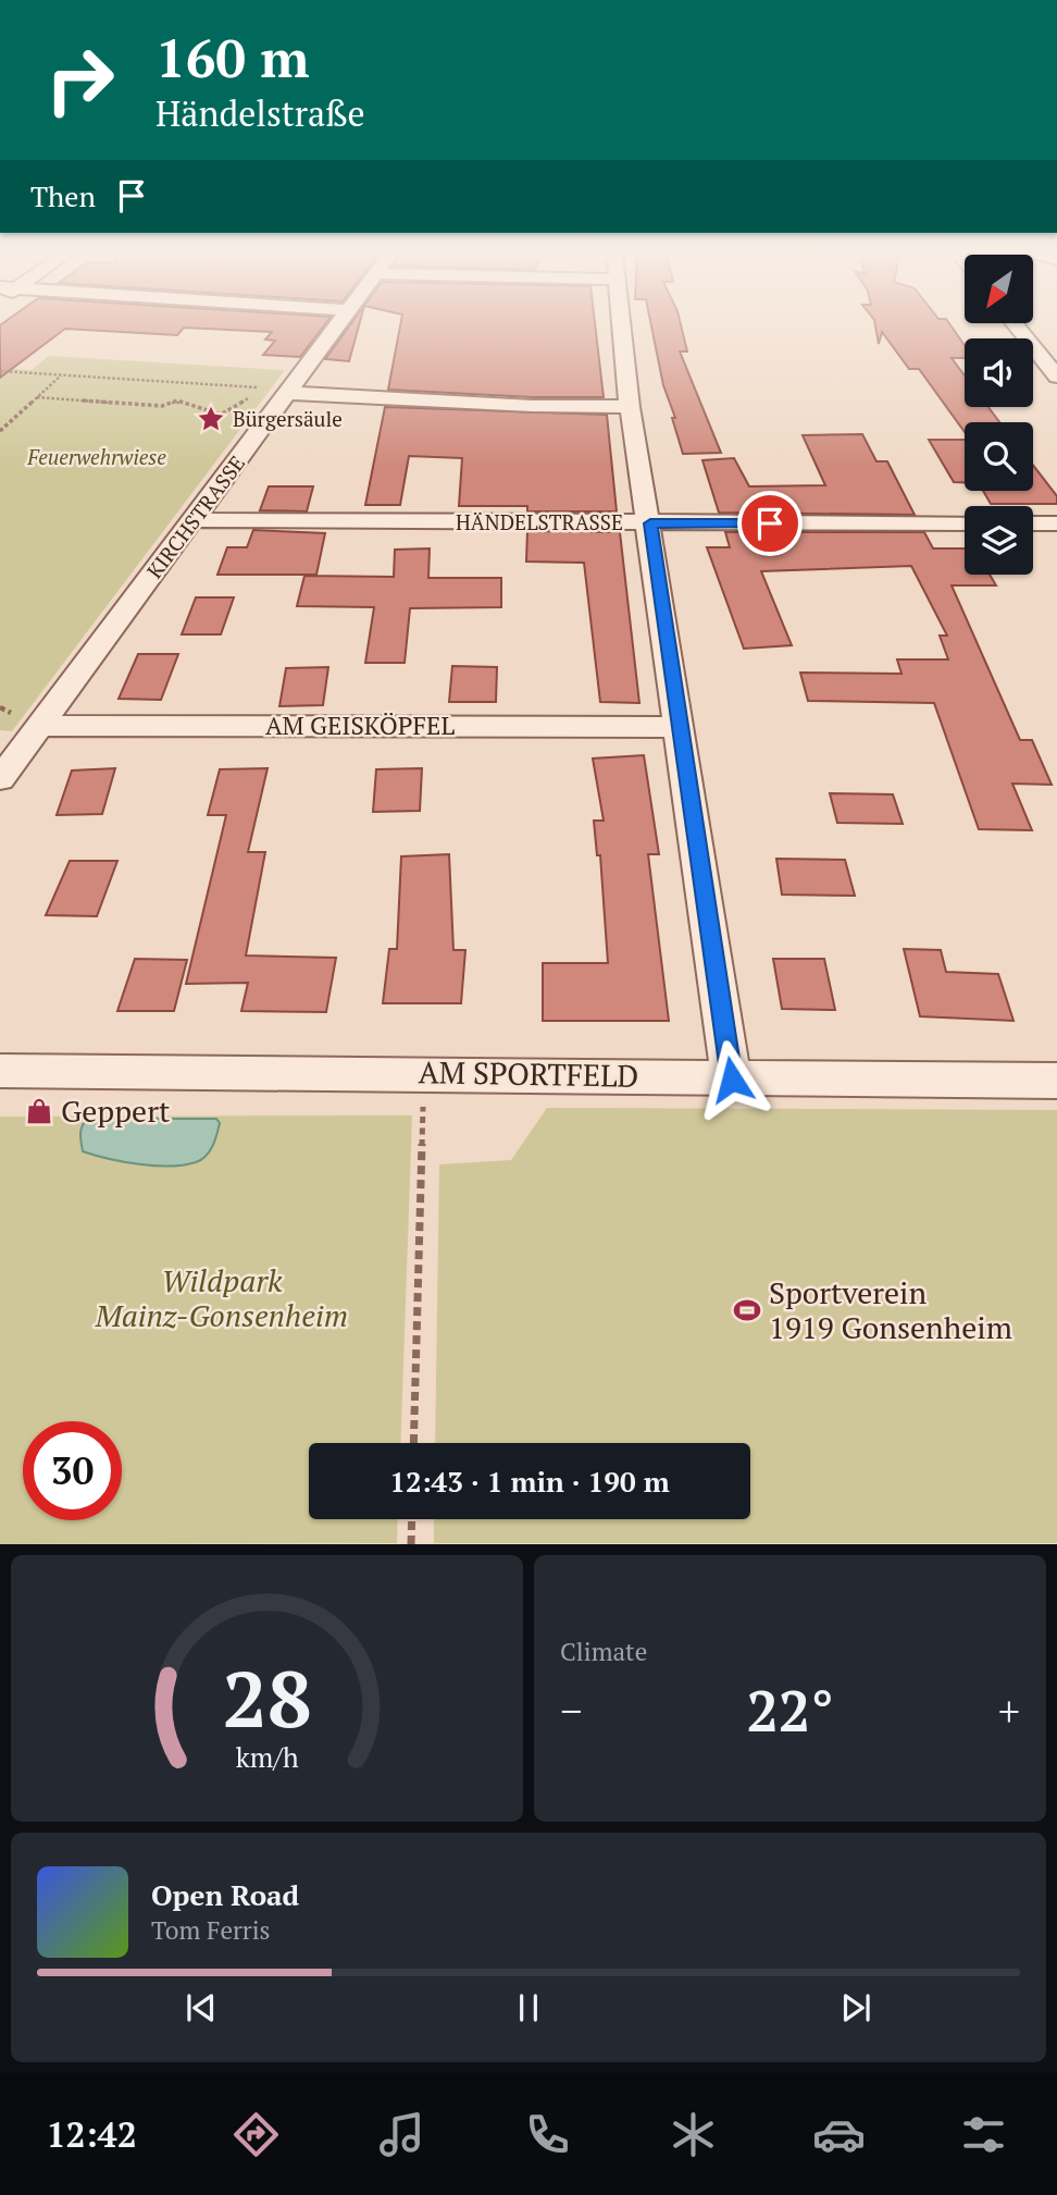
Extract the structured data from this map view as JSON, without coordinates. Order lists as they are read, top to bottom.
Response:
{
  "streets": {
    "street": [
      "KIRCHSTRASSE",
      "HÄNDELSTRASSE",
      "AM GEISKÖPFEL",
      "AM SPORTFELD"
    ]
  },
  "crossings": [
    ["KIRCHSTRASSE", "HÄNDELSTRASSE"],
    ["KIRCHSTRASSE", "AM GEISKÖPFEL"]
  ],
  "parks": ["Feuerwehrwiese", "Wildpark Mainz-Gonsenheim"],
  "places": {
    "place": ["Bürgersäule"],
    "shop": ["Geppert"],
    "sports": ["Sportverein 1919 Gonsenheim"]
  },
  "north": "bottom left",
  "page": {
    "turn": ["160 m", "Händelstraße"],
    "then": "Then",
    "limit": "30",
    "trip": "12:43 · 1 min · 190 m",
    "tile": "Climate",
    "heat": ["−", "22°", "+"],
    "song": ["Open Road", "Tom Ferris"],
    "tabs": "12:42",
    "gauge": ["28", "km/h"]
  }
}
